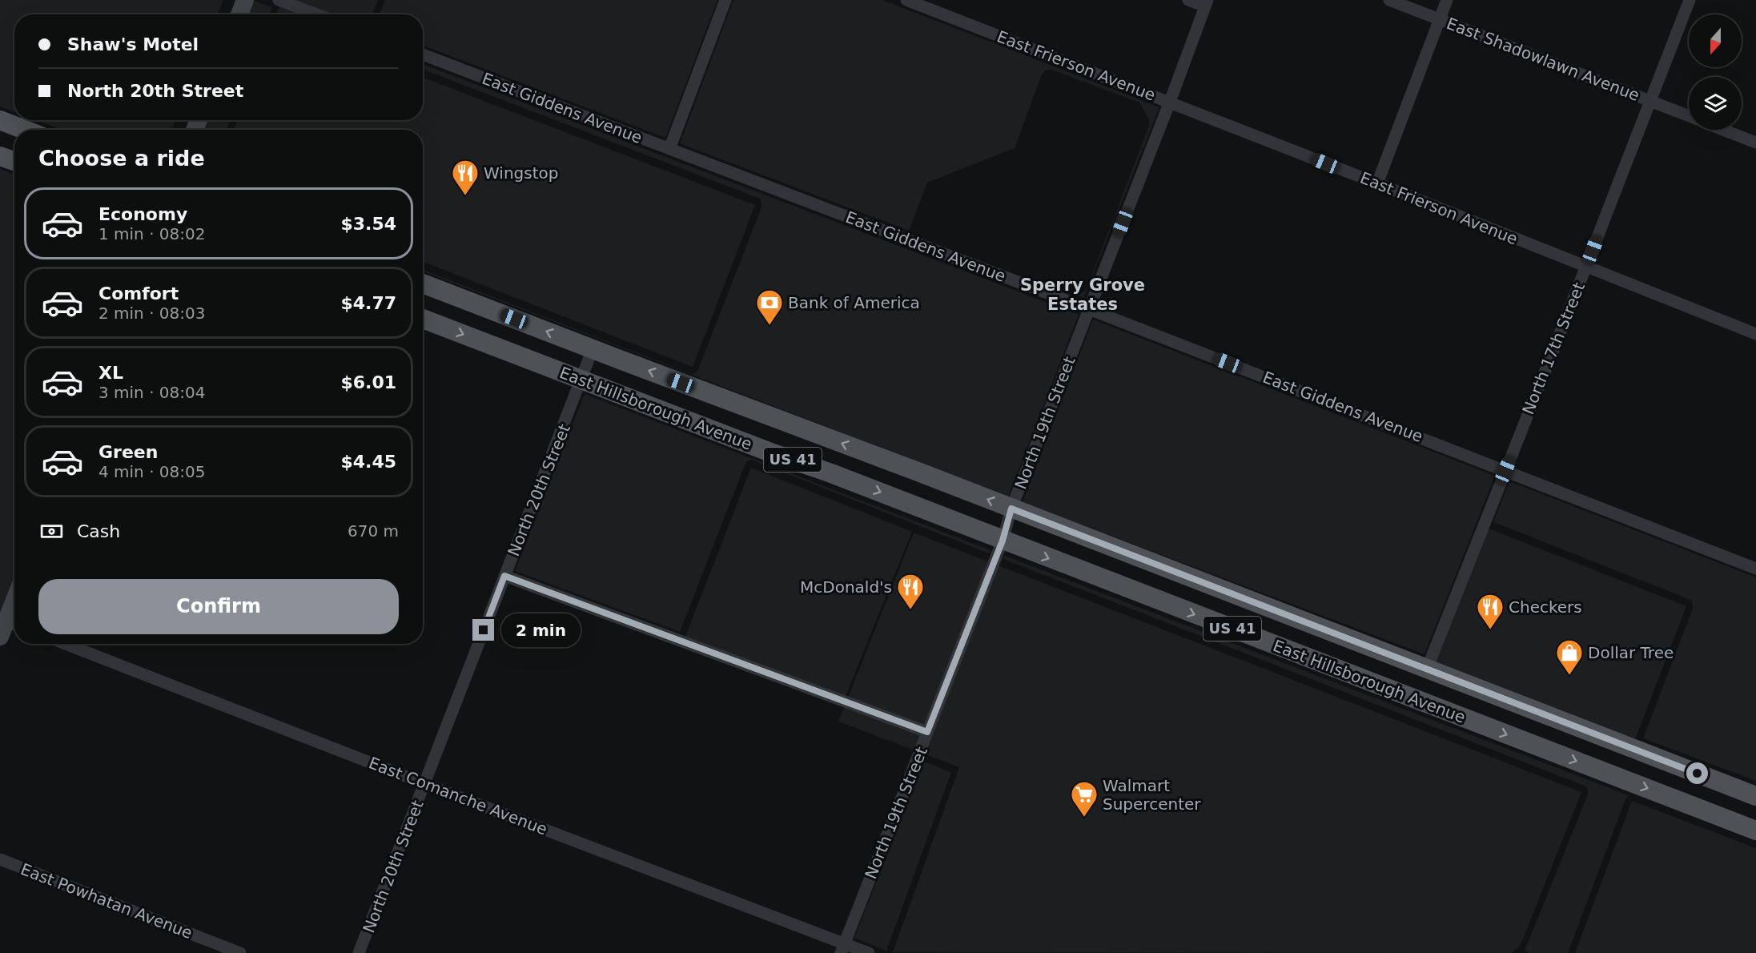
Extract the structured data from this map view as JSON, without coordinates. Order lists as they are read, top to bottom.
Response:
{
  "streets": {
    "main road": ["East Hillsborough Avenue", "US 41"],
    "street": [
      "East Shadowlawn Avenue",
      "East Frierson Avenue",
      "East Giddens Avenue",
      "North 17th Street",
      "North 19th Street",
      "North 20th Street",
      "East Comanche Avenue",
      "East Powhatan Avenue"
    ]
  },
  "crossings": [
    ["East Shadowlawn Avenue", "North 17th Street"],
    ["East Frierson Avenue", "North 17th Street"],
    ["East Frierson Avenue", "North 19th Street"],
    ["East Giddens Avenue", "North 17th Street"],
    ["East Giddens Avenue", "North 19th Street"],
    ["North 17th Street", "East Hillsborough Avenue"],
    ["East Hillsborough Avenue", "North 19th Street"],
    ["East Hillsborough Avenue", "North 20th Street"],
    ["North 19th Street", "East Comanche Avenue"],
    ["North 20th Street", "East Comanche Avenue"]
  ],
  "districts": ["Sperry Grove Estates"],
  "places": {
    "restaurant": ["Wingstop", "McDonald's", "Checkers"],
    "bank": ["Bank of America"],
    "shop": ["Dollar Tree"],
    "supermarket": ["Walmart Supercenter"]
  },
  "north": "bottom",
  "page": {
    "banner": ["Shaw's Motel", "North 20th Street"],
    "heading": "Choose a ride",
    "list": [
      {
        "name": "Economy",
        "note": "1 min · 08:02",
        "value": "$3.54"
      },
      {
        "name": "Comfort",
        "note": "2 min · 08:03",
        "value": "$4.77"
      },
      {
        "name": "XL",
        "note": "3 min · 08:04",
        "value": "$6.01"
      },
      {
        "name": "Green",
        "note": "4 min · 08:05",
        "value": "$4.45"
      }
    ],
    "pay": ["Cash", "670 m"],
    "buttons": "Confirm",
    "bubble": "2 min"
  }
}
